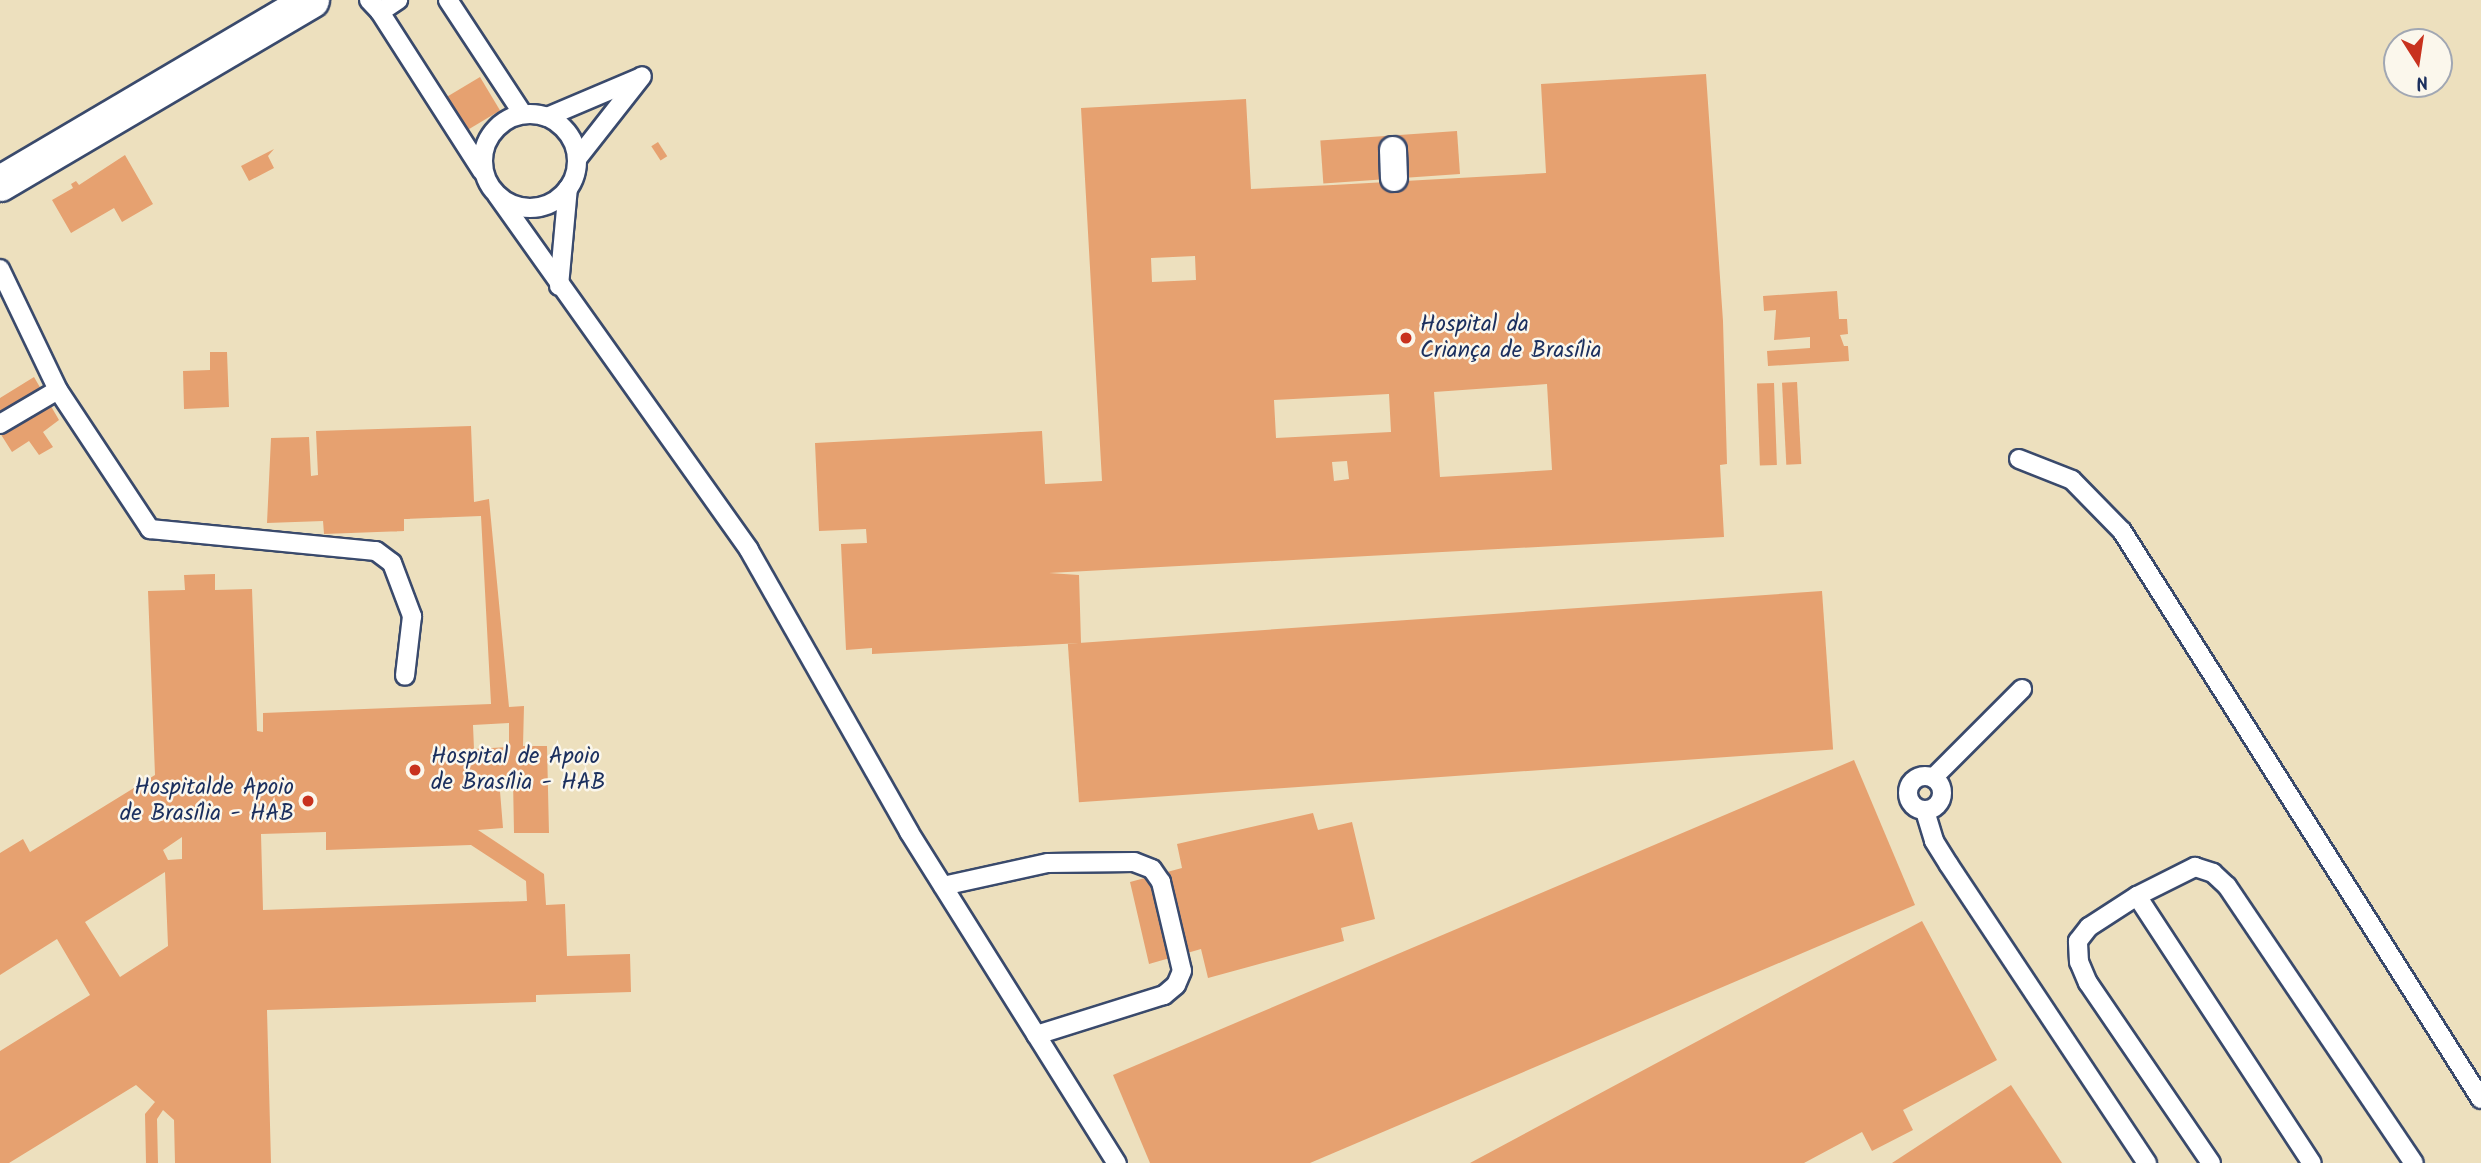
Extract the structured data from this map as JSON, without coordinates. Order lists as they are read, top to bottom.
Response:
{
  "places": ["Hospital da Criança de Brasília", "Hospital de Apoio de Brasília - HAB", "Hospitalde Apoio de Brasília - HAB"],
  "north": "bottom"
}
